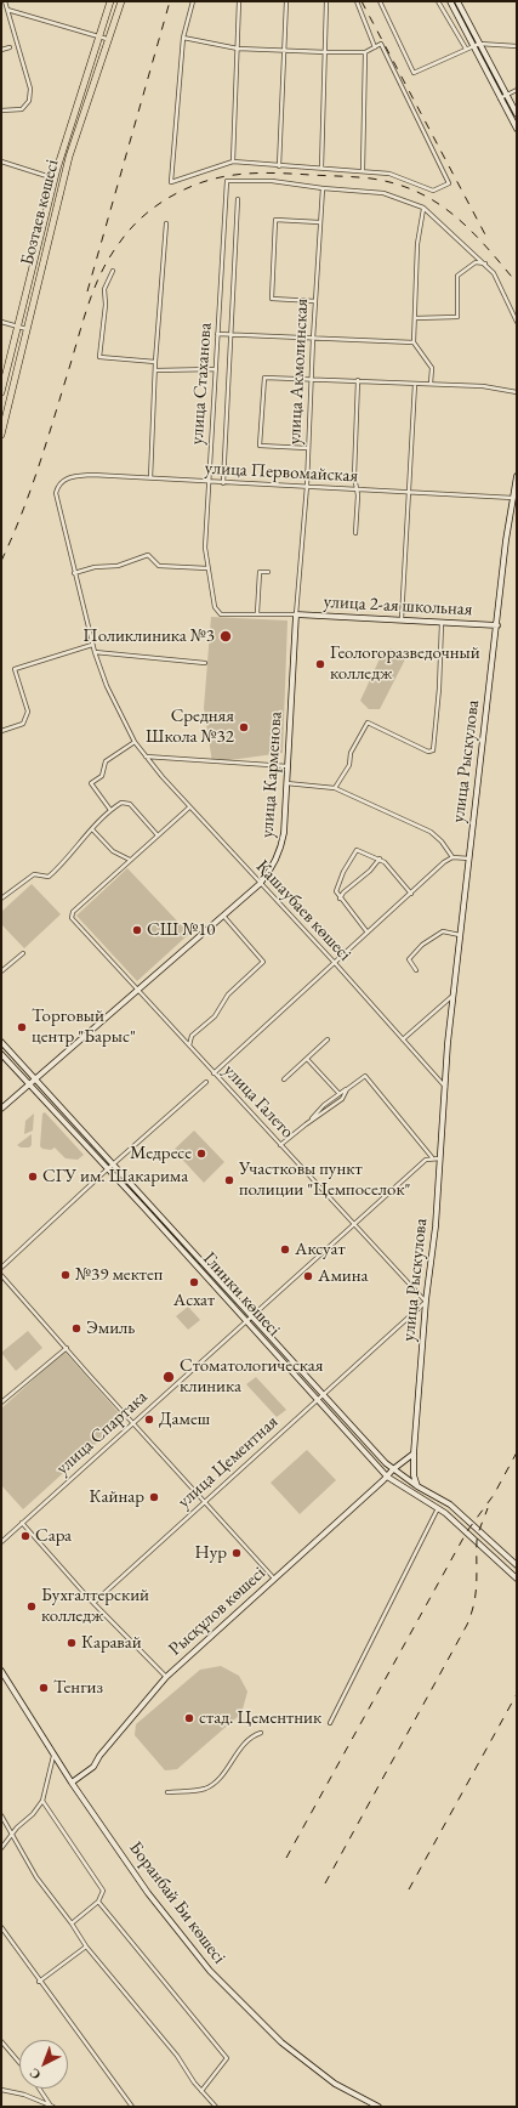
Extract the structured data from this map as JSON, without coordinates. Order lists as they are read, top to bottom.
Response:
{
  "streets": {
    "highway": ["Бозтаев көшесі"],
    "main road": [
      "улица 2-ая школьная",
      "улица Рыскулова",
      "улица Карменова",
      "Глинки көшесі",
      "Рысқұлов көшесі",
      "Боранбай Би көшесі"
    ],
    "street": [
      "улица Акмолинская",
      "улица Стаханова",
      "улица Первомайская",
      "Қашаубаев көшесі",
      "улица Галето",
      "улица Спартака",
      "улица Цементная"
    ]
  },
  "crossings": [
    ["улица Акмолинская", "улица Стаханова"],
    ["улица Акмолинская", "улица Первомайская"],
    ["улица Акмолинская", "улица 2-ая школьная"],
    ["улица Акмолинская", "улица Карменова"],
    ["улица Стаханова", "улица Первомайская"],
    ["улица Первомайская", "улица Рыскулова"],
    ["улица Первомайская", "Қашаубаев көшесі"],
    ["улица 2-ая школьная", "улица Рыскулова"],
    ["улица 2-ая школьная", "улица Карменова"],
    ["улица Рыскулова", "Қашаубаев көшесі"],
    ["улица Рыскулова", "улица Галето"],
    ["улица Рыскулова", "Глинки көшесі"],
    ["улица Рыскулова", "улица Цементная"],
    ["улица Карменова", "Қашаубаев көшесі"],
    ["улица Карменова", "улица Галето"],
    ["улица Карменова", "Глинки көшесі"],
    ["улица Галето", "улица Спартака"],
    ["улица Галето", "улица Цементная"],
    ["Глинки көшесі", "улица Спартака"],
    ["Глинки көшесі", "улица Цементная"],
    ["Глинки көшесі", "Рысқұлов көшесі"],
    ["Рысқұлов көшесі", "Боранбай Би көшесі"]
  ],
  "places": [
    "Поликлиника №3",
    "Геологоразведочный колледж",
    "Средняя Школа №32",
    "СШ №10",
    "Торговый центр \"Барыс\"",
    "Медресе",
    "СГУ им. Шакарима",
    "Участковы пункт полиции \"Цемпоселок\"",
    "Аксуат",
    "№39 мектеп",
    "Амина",
    "Асхат",
    "Эмиль",
    "Стоматологическая клиника",
    "Дамеш",
    "Кайнар",
    "Сара",
    "Нур",
    "Бухгалтерский колледж",
    "Каравай",
    "Тенгиз",
    "стад. Цементник"
  ],
  "north": "bottom left"
}
